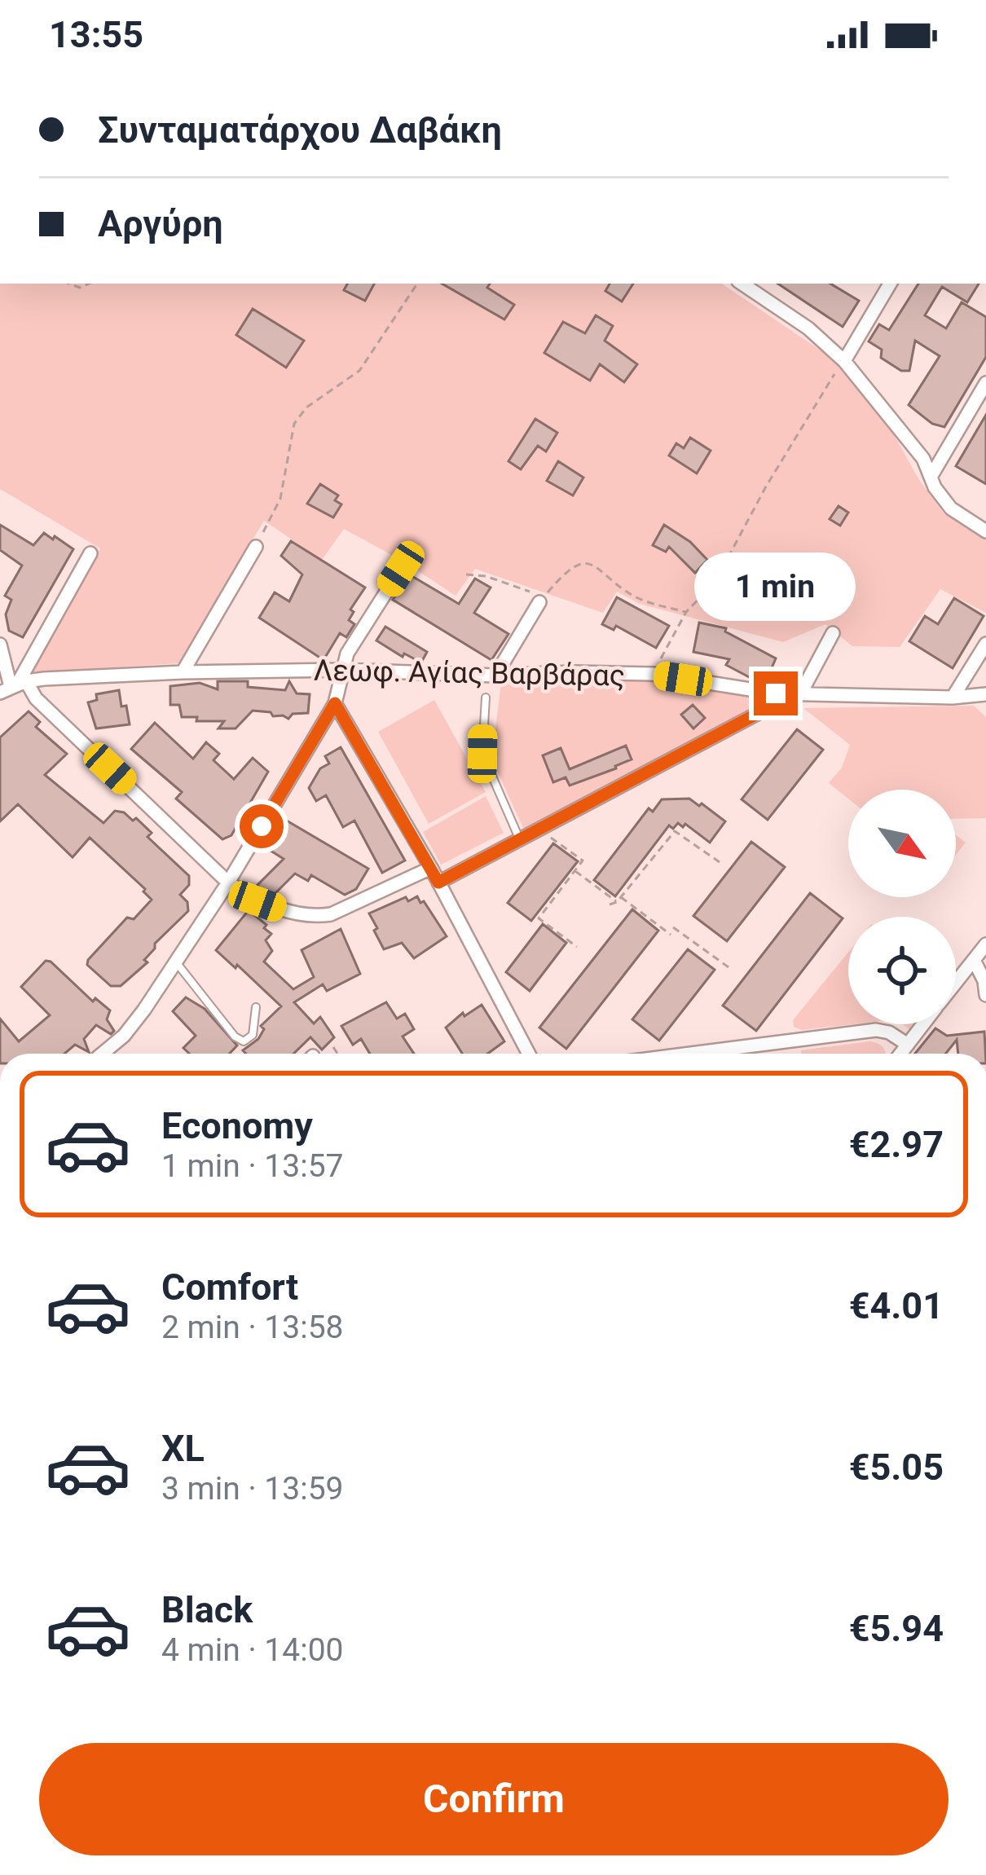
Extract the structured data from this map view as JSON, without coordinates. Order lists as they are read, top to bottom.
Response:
{
  "streets": {
    "street": ["Λεωφ. Αγίας Βαρβάρας"]
  },
  "north": "bottom right",
  "page": {
    "status": "13:55",
    "banner": ["Συνταματάρχου Δαβάκη", "Αργύρη"],
    "bubble": "1 min",
    "list": [
      {
        "name": "Economy",
        "note": "1 min · 13:57",
        "value": "€2.97"
      },
      {
        "name": "Comfort",
        "note": "2 min · 13:58",
        "value": "€4.01"
      },
      {
        "name": "XL",
        "note": "3 min · 13:59",
        "value": "€5.05"
      },
      {
        "name": "Black",
        "note": "4 min · 14:00",
        "value": "€5.94"
      }
    ],
    "buttons": "Confirm"
  }
}
